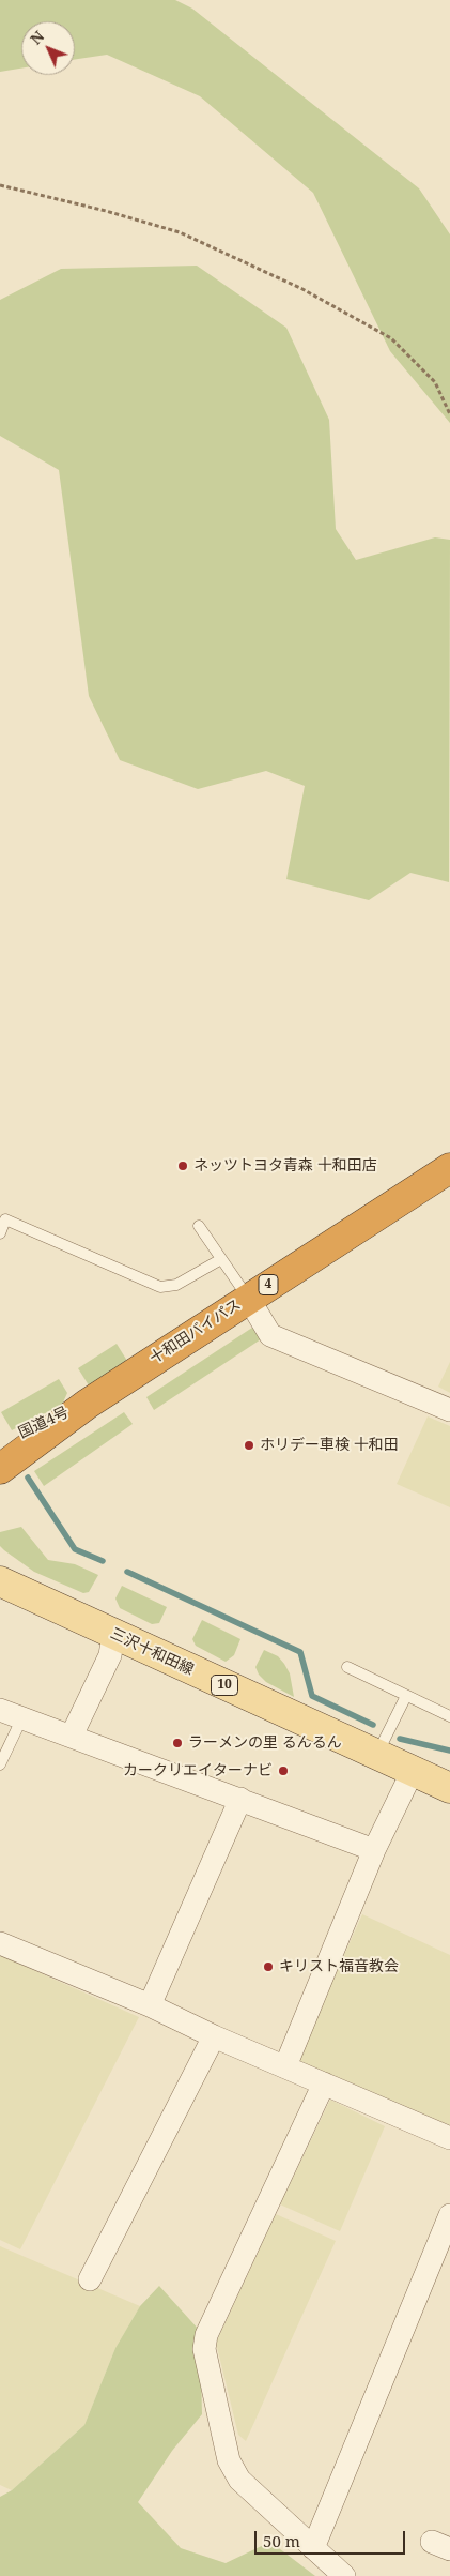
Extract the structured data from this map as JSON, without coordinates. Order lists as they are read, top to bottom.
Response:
{
  "streets": {
    "highway": ["4", "十和田バイパス", "国道4号"],
    "main road": ["三沢十和田線", "10"]
  },
  "crossings": [
    ["十和田バイパス", "国道4号"],
    ["三沢十和田線", "10"]
  ],
  "places": [
    "ネッツトヨタ青森 十和田店",
    "ホリデー車検 十和田",
    "ラーメンの里 るんるん",
    "カークリエイターナビ",
    "キリスト福音教会"
  ],
  "scale_bar": "50 m",
  "north": "top left"
}
